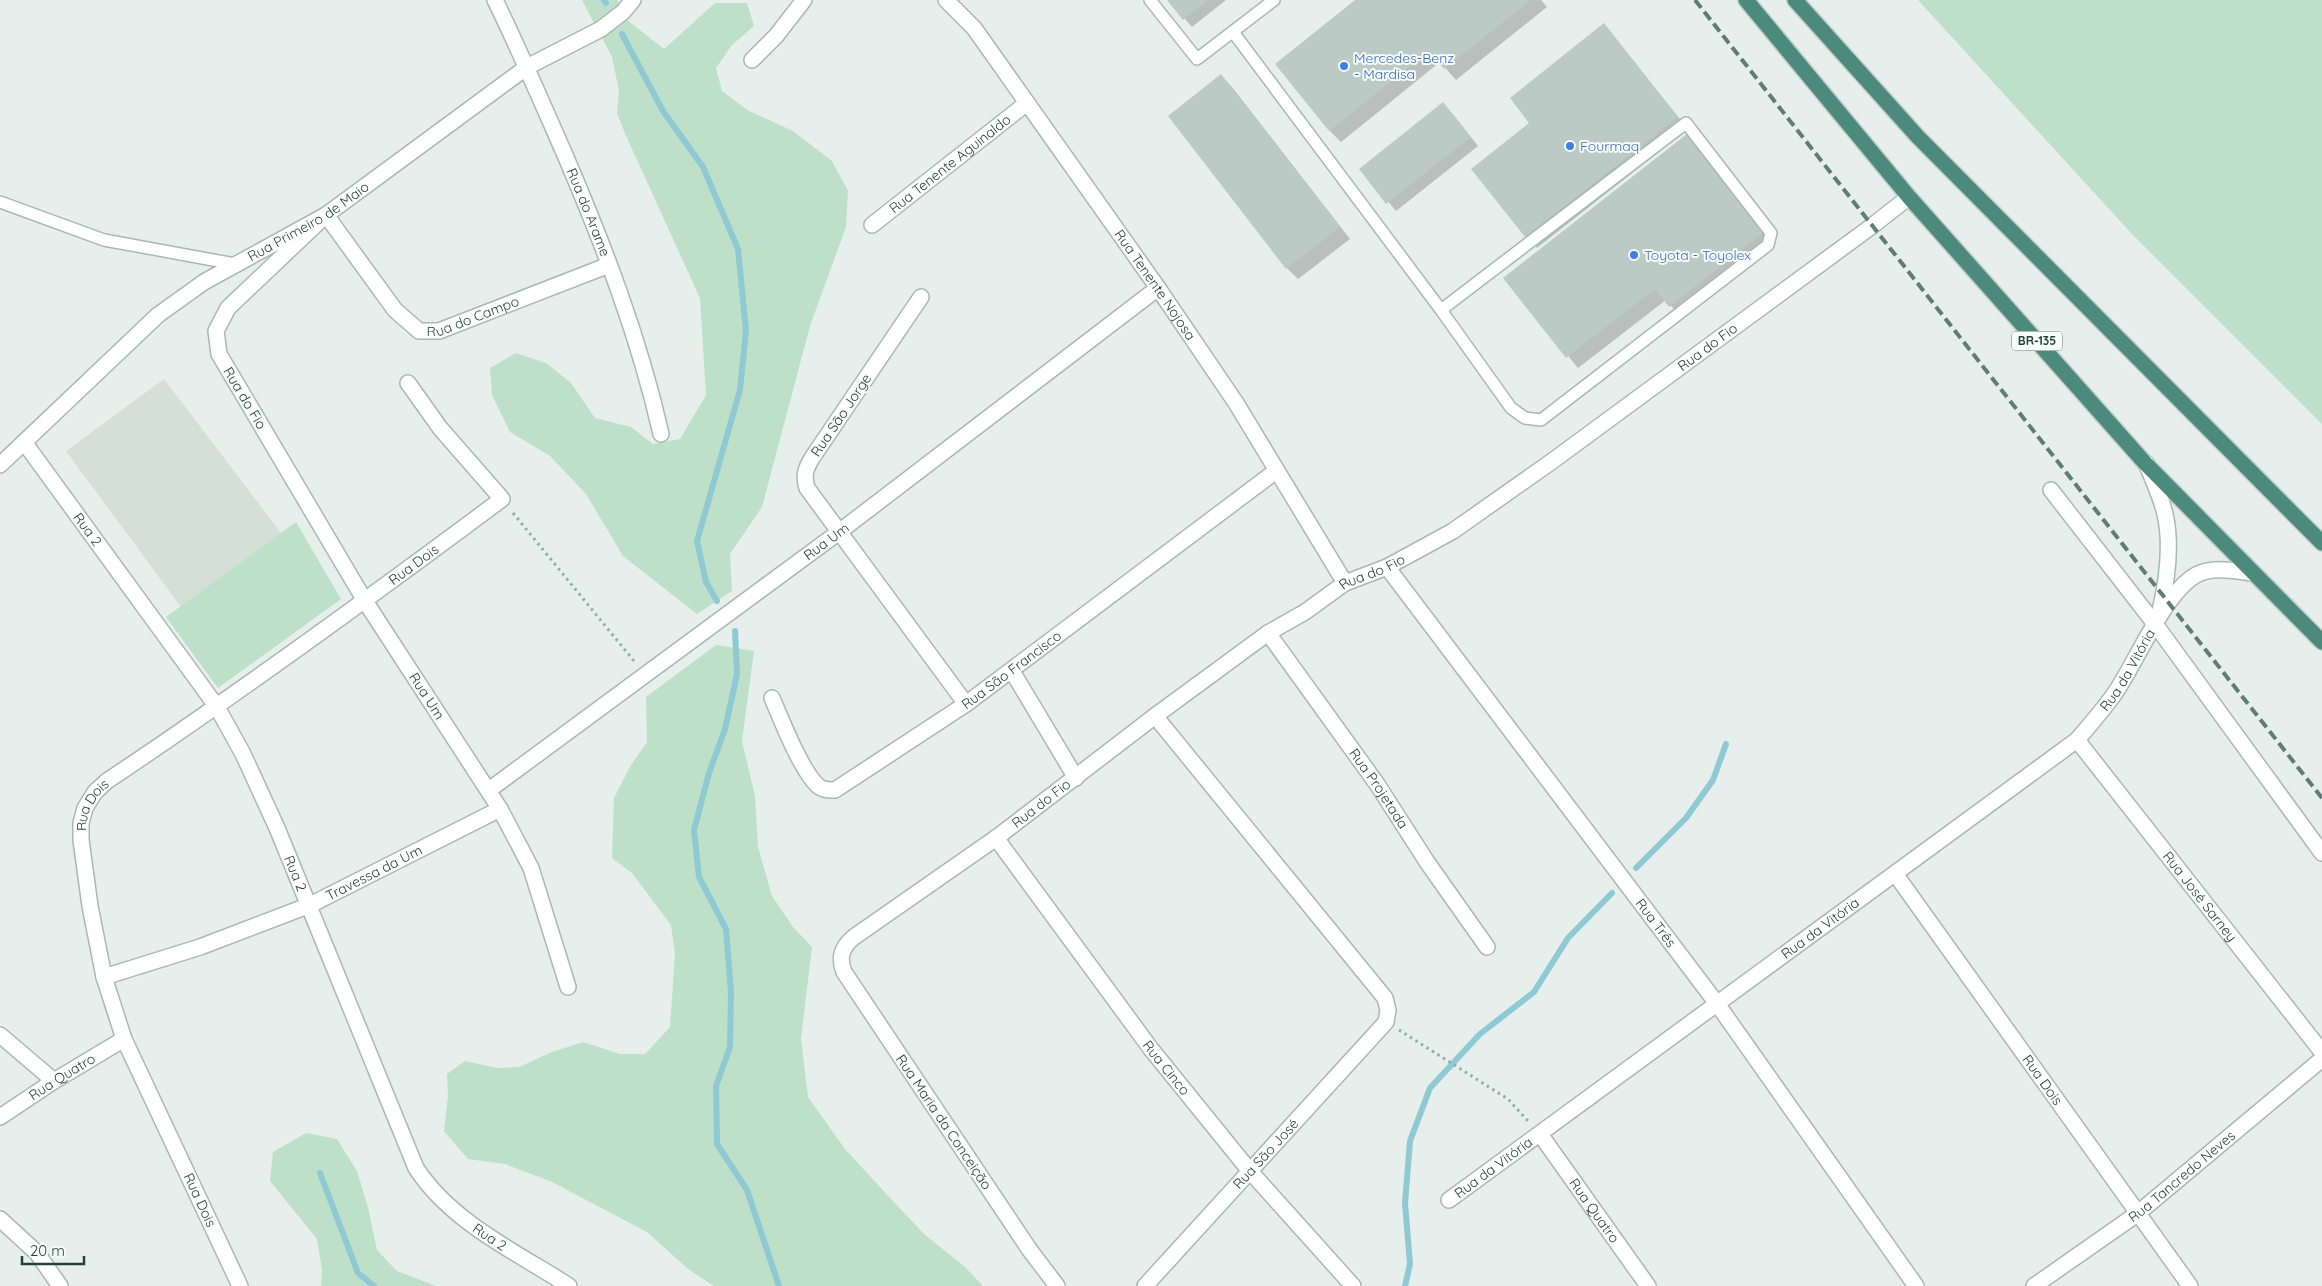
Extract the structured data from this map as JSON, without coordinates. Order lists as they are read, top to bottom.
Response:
{
  "streets": {
    "highway": ["BR-135"],
    "street": [
      "Rua Tenente Aguinaldo",
      "Rua do Arame",
      "Rua Primeiro de Maio",
      "Rua Tenente Nojosa",
      "Rua do Campo",
      "Rua do Fio",
      "Rua São Jorge",
      "Rua 2",
      "Rua Um",
      "Rua Dois",
      "Rua da Vitória",
      "Rua São Francisco",
      "Rua Projetada",
      "Travessa da Um",
      "Rua José Sarney",
      "Rua Três",
      "Rua Cinco",
      "Rua Quatro",
      "Rua Maria da Conceição",
      "Rua São José",
      "Rua Tancredo Neves"
    ]
  },
  "crossings": [
    ["Rua Tenente Aguinaldo", "Rua Tenente Nojosa"],
    ["Rua do Arame", "Rua Primeiro de Maio"],
    ["Rua do Arame", "Rua do Campo"],
    ["Rua Primeiro de Maio", "Rua do Campo"],
    ["Rua Primeiro de Maio", "Rua do Fio"],
    ["Rua Primeiro de Maio", "Rua 2"],
    ["Rua Tenente Nojosa", "Rua do Fio"],
    ["Rua Tenente Nojosa", "Rua Um"],
    ["Rua Tenente Nojosa", "Rua São Francisco"],
    ["Rua do Campo", "Rua do Fio"],
    ["BR-135", "Rua do Fio"],
    ["BR-135", "Rua da Vitória"],
    ["Rua do Fio", "Rua Um"],
    ["Rua do Fio", "Rua Dois"],
    ["Rua do Fio", "Rua Projetada"],
    ["Rua do Fio", "Rua Três"],
    ["Rua do Fio", "Rua Cinco"],
    ["Rua do Fio", "Rua Maria da Conceição"],
    ["Rua São Jorge", "Rua Um"],
    ["Rua São Jorge", "Rua São Francisco"],
    ["Rua 2", "Rua Dois"],
    ["Rua 2", "Travessa da Um"],
    ["Rua Um", "Rua Dois"],
    ["Rua Um", "Travessa da Um"],
    ["Rua Dois", "Rua da Vitória"],
    ["Rua Dois", "Travessa da Um"],
    ["Rua Dois", "Rua Quatro"],
    ["Rua Dois", "Rua Tancredo Neves"],
    ["Rua da Vitória", "Rua José Sarney"],
    ["Rua da Vitória", "Rua Três"],
    ["Rua da Vitória", "Rua Quatro"],
    ["Rua Cinco", "Rua São José"]
  ],
  "places": ["Mercedes-Benz - Mardisa", "Fourmaq", "Toyota - Toyolex"],
  "scale_bar": "20 m"
}
